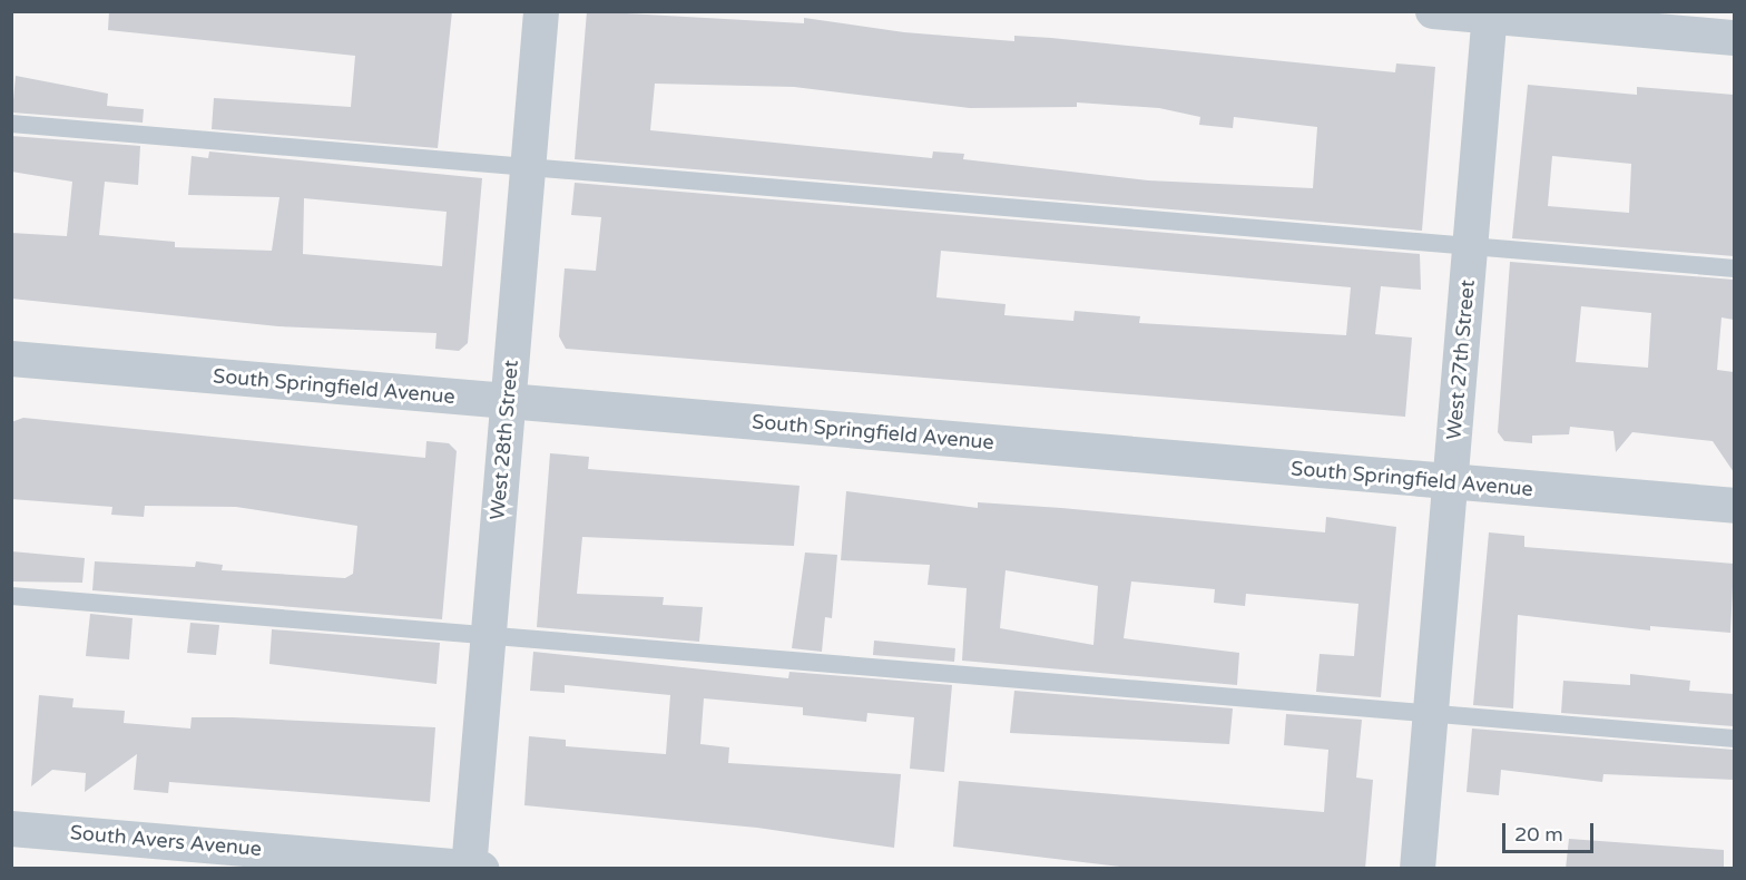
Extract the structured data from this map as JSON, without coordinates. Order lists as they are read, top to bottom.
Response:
{
  "streets": {
    "street": [
      "West 27th Street",
      "South Springfield Avenue",
      "West 28th Street",
      "South Avers Avenue"
    ]
  },
  "crossings": [
    ["West 27th Street", "South Springfield Avenue"],
    ["South Springfield Avenue", "West 28th Street"],
    ["West 28th Street", "South Avers Avenue"]
  ],
  "scale_bar": "20 m"
}
